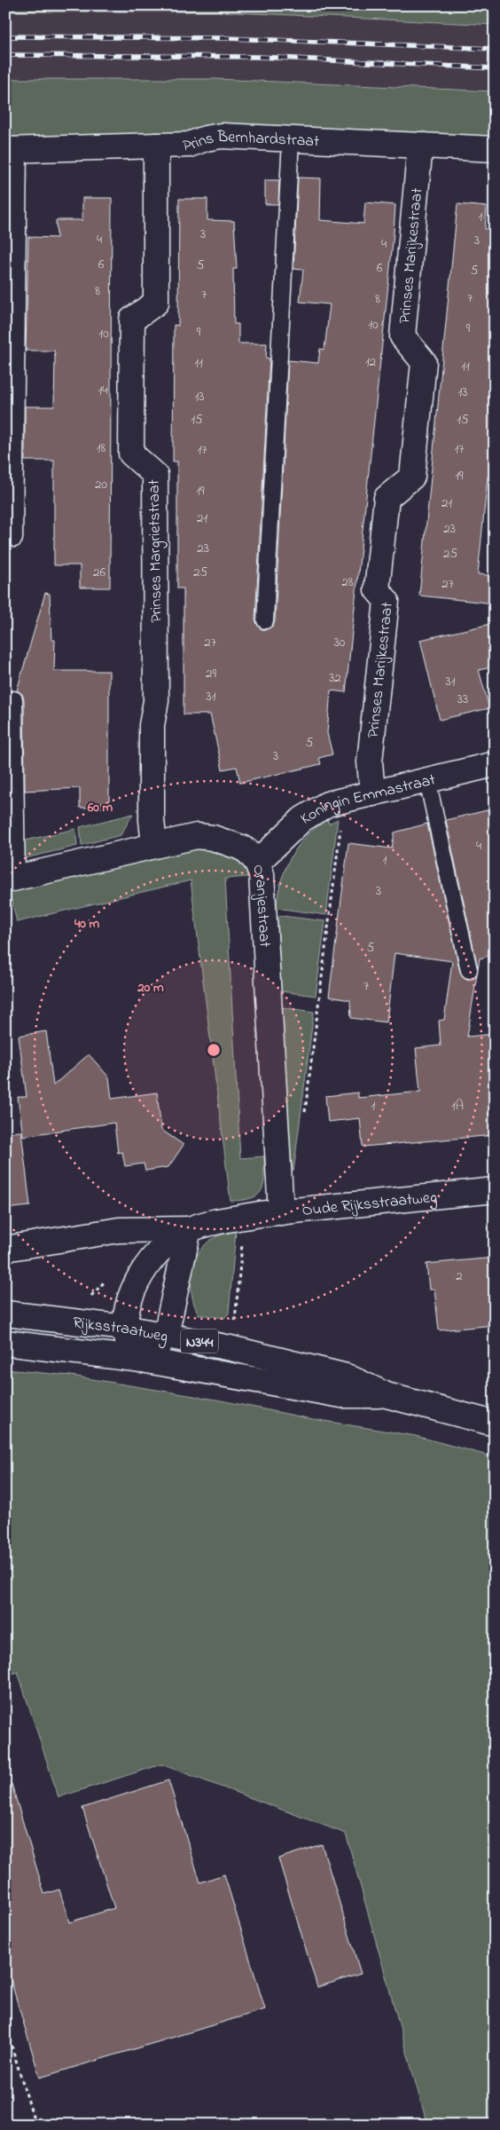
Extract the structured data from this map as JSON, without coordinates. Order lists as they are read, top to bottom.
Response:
{
  "streets": {
    "street": [
      "Prins Bernhardstraat",
      "Prinses Marijkestraat",
      "Prinses Margrietstraat",
      "Koningin Emmastraat",
      "Oranjestraat",
      "Oude Rijksstraatweg",
      "Rijksstraatweg",
      "N344"
    ]
  },
  "crossings": [
    ["Prins Bernhardstraat", "Prinses Marijkestraat"],
    ["Prins Bernhardstraat", "Prinses Margrietstraat"],
    ["Prinses Marijkestraat", "Koningin Emmastraat"],
    ["Prinses Margrietstraat", "Oranjestraat"],
    ["Koningin Emmastraat", "Oranjestraat"],
    ["Oranjestraat", "Oude Rijksstraatweg"],
    ["Oude Rijksstraatweg", "Rijksstraatweg"]
  ],
  "house_numbers": [
    "1",
    "3",
    "4",
    "3",
    "4",
    "6",
    "5",
    "6",
    "5",
    "8",
    "7",
    "7",
    "8",
    "10",
    "9",
    "9",
    "10",
    "12",
    "11",
    "11",
    "14",
    "13",
    "13",
    "15",
    "15",
    "18",
    "17",
    "17",
    "19",
    "20",
    "19",
    "21",
    "21",
    "23",
    "23",
    "25",
    "26",
    "25",
    "28",
    "27",
    "27",
    "30",
    "29",
    "32",
    "31",
    "31",
    "33",
    "5",
    "3",
    "4",
    "1",
    "3",
    "5",
    "7",
    "1",
    "1A",
    "2"
  ],
  "rings": ["60 m", "40 m", "20 m"]
}
